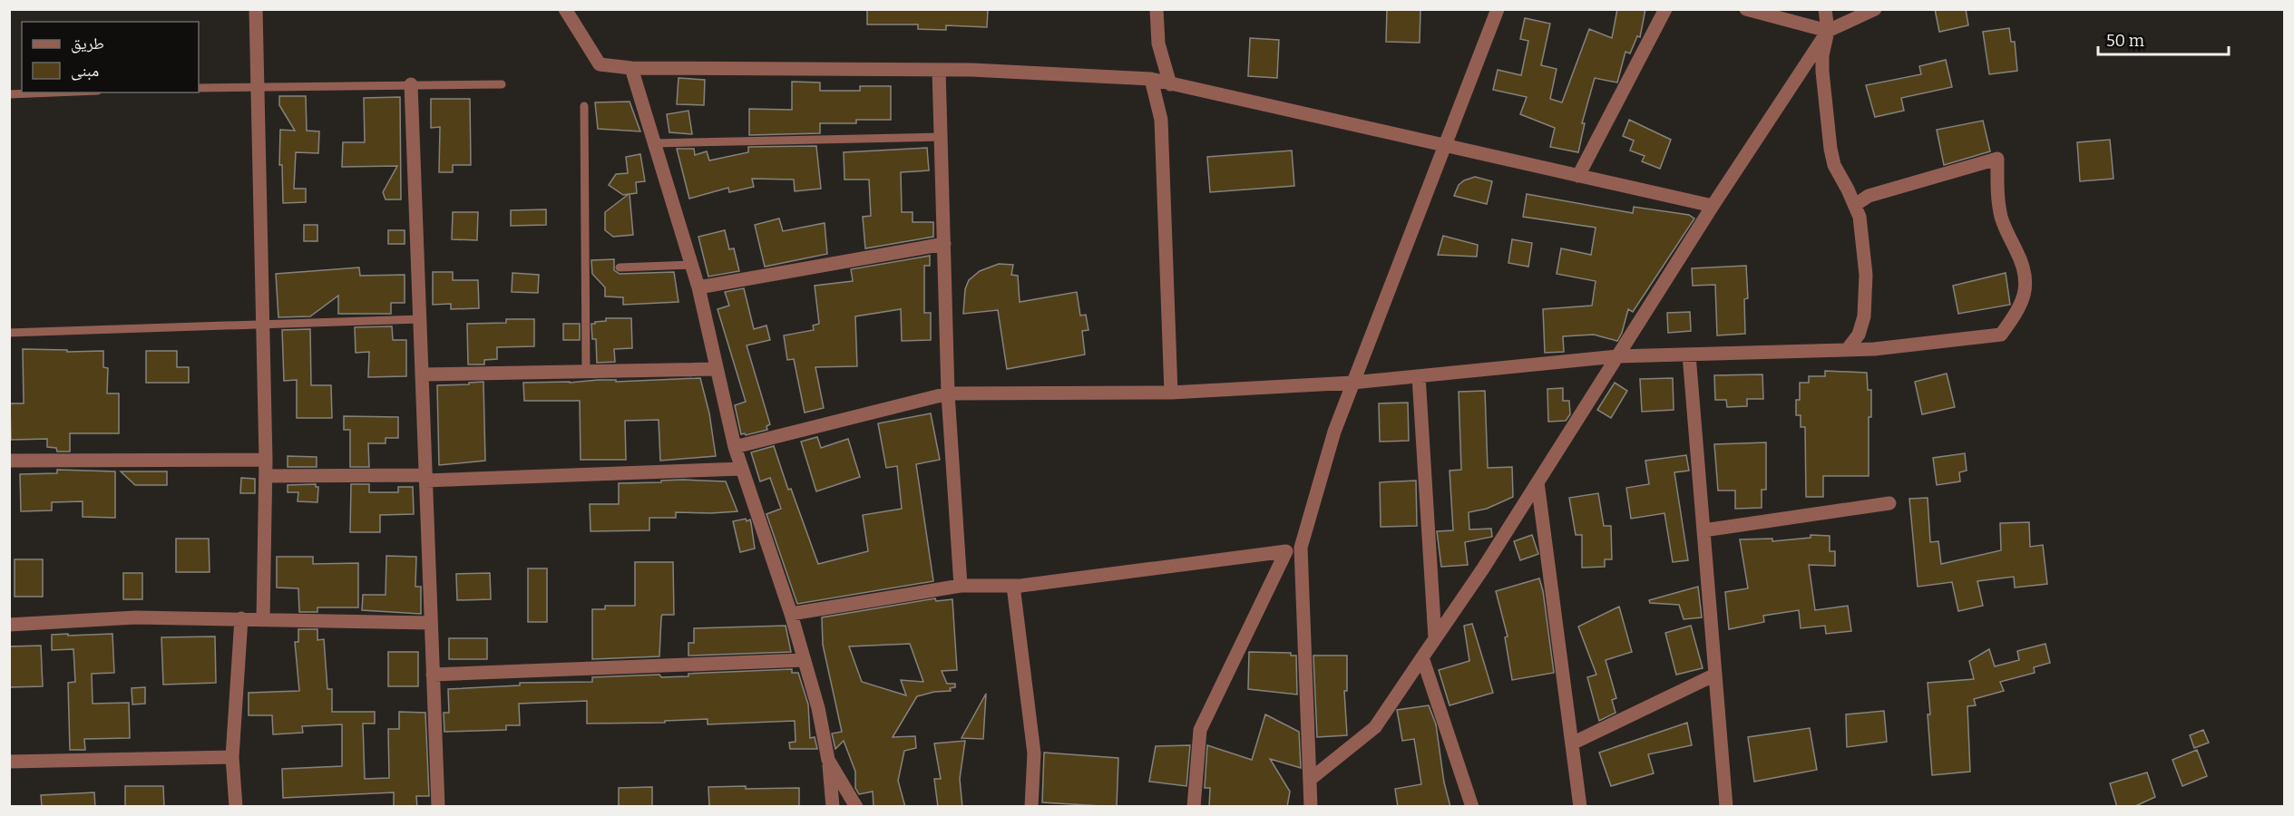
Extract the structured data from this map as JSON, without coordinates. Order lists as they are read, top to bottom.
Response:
{
  "legend": ["طريق", "مبنى"],
  "scale_bar": "50 m"
}
